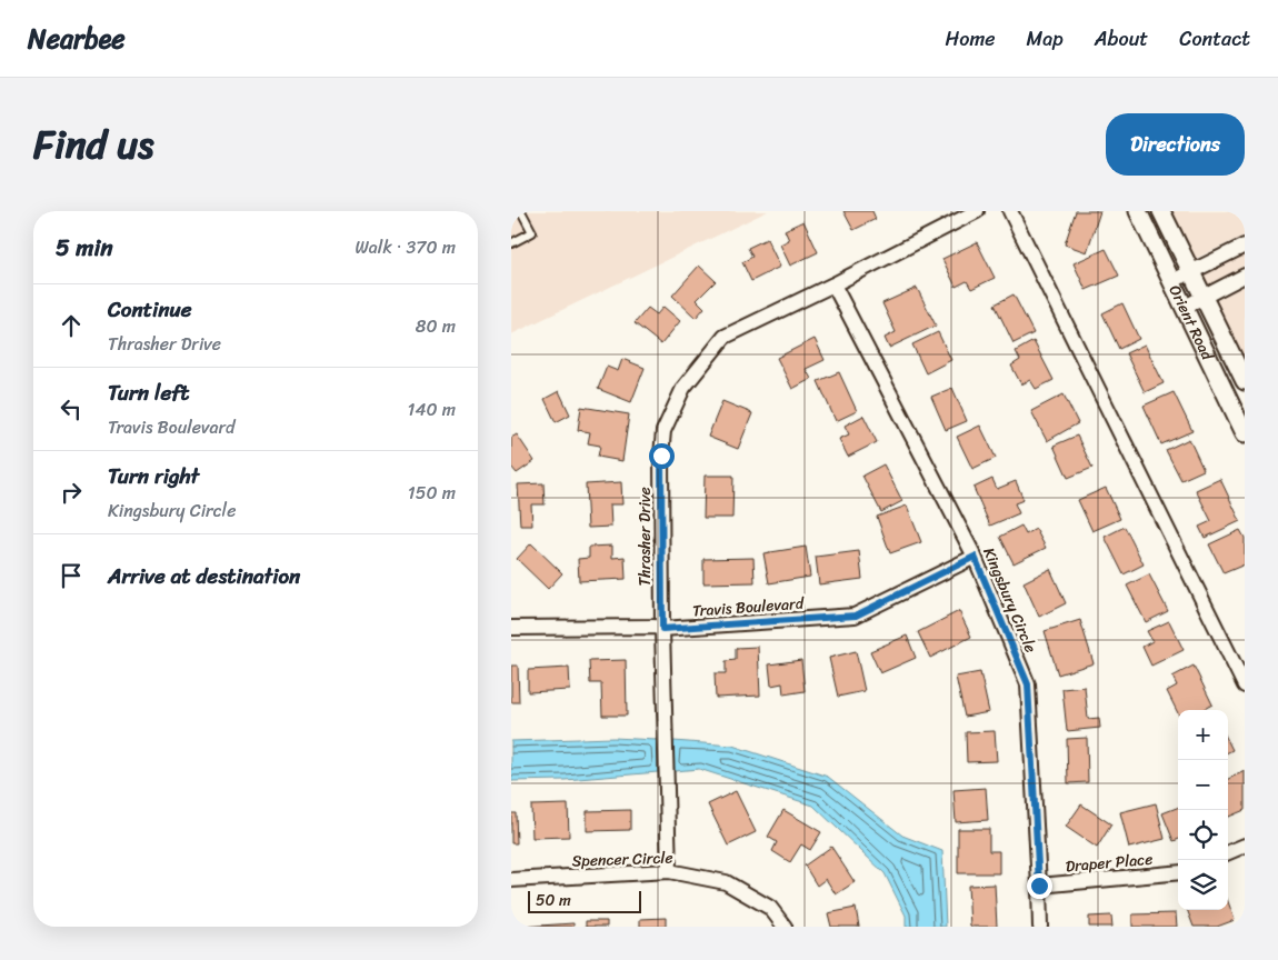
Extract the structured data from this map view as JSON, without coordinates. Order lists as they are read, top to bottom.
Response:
{
  "streets": {
    "street": [
      "Orient Road",
      "Thrasher Drive",
      "Kingsbury Circle",
      "Travis Boulevard",
      "Spencer Circle",
      "Draper Place"
    ]
  },
  "crossings": [
    ["Thrasher Drive", "Kingsbury Circle"],
    ["Thrasher Drive", "Travis Boulevard"],
    ["Thrasher Drive", "Spencer Circle"],
    ["Kingsbury Circle", "Travis Boulevard"],
    ["Kingsbury Circle", "Draper Place"]
  ],
  "scale_bar": "50 m",
  "page": {
    "header": "Nearbee",
    "nav": [
      "Home",
      "Map",
      "About",
      "Contact"
    ],
    "title": "Find us",
    "buttons": "Directions",
    "heading": ["5 min", "Walk · 370 m"],
    "list": [
      ["Continue", "Thrasher Drive", "80 m"],
      ["Turn left", "Travis Boulevard", "140 m"],
      ["Turn right", "Kingsbury Circle", "150 m"],
      "Arrive at destination"
    ],
    "map_buttons": ["+", "−"],
    "scale": "50 m"
  }
}
